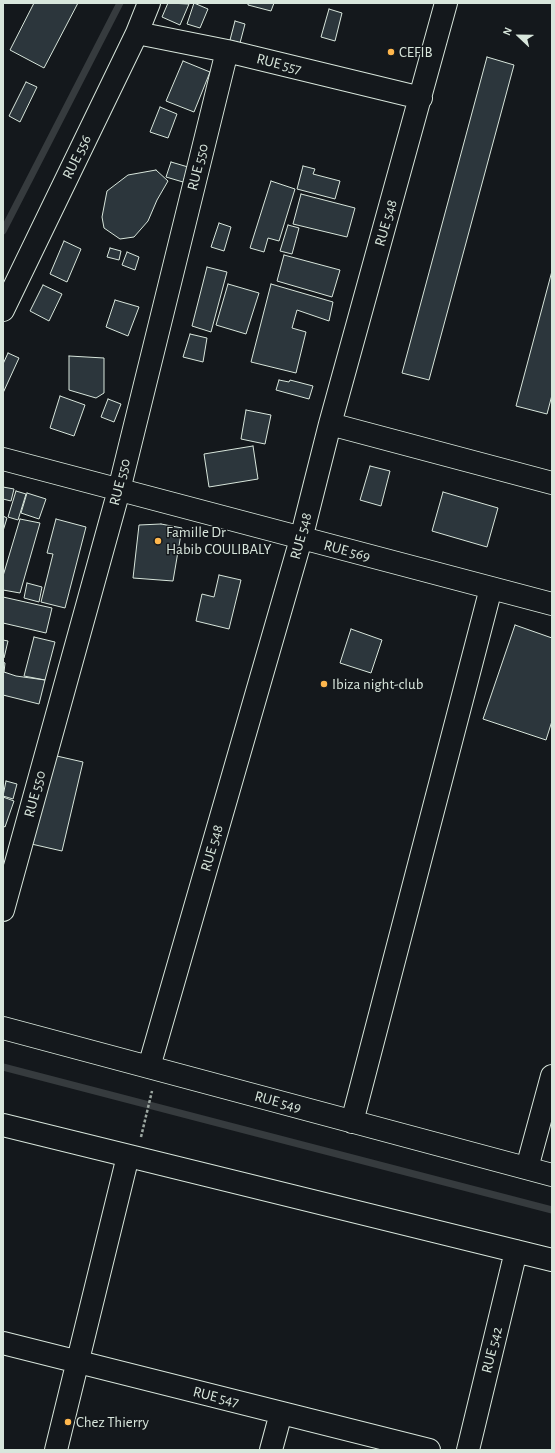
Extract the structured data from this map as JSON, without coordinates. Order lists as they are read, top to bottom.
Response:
{
  "streets": {
    "street": [
      "RUE 557",
      "RUE 556",
      "RUE 550",
      "RUE 548",
      "RUE 569",
      "RUE 549",
      "RUE 542",
      "RUE 547"
    ]
  },
  "crossings": [
    ["RUE 557", "RUE 556"],
    ["RUE 557", "RUE 550"],
    ["RUE 557", "RUE 548"],
    ["RUE 550", "RUE 569"],
    ["RUE 548", "RUE 569"],
    ["RUE 548", "RUE 549"]
  ],
  "places": [
    "CEFIB",
    "Famille Dr Habib COULIBALY",
    "Ibiza night-club",
    "Chez Thierry"
  ],
  "north": "left"
}
